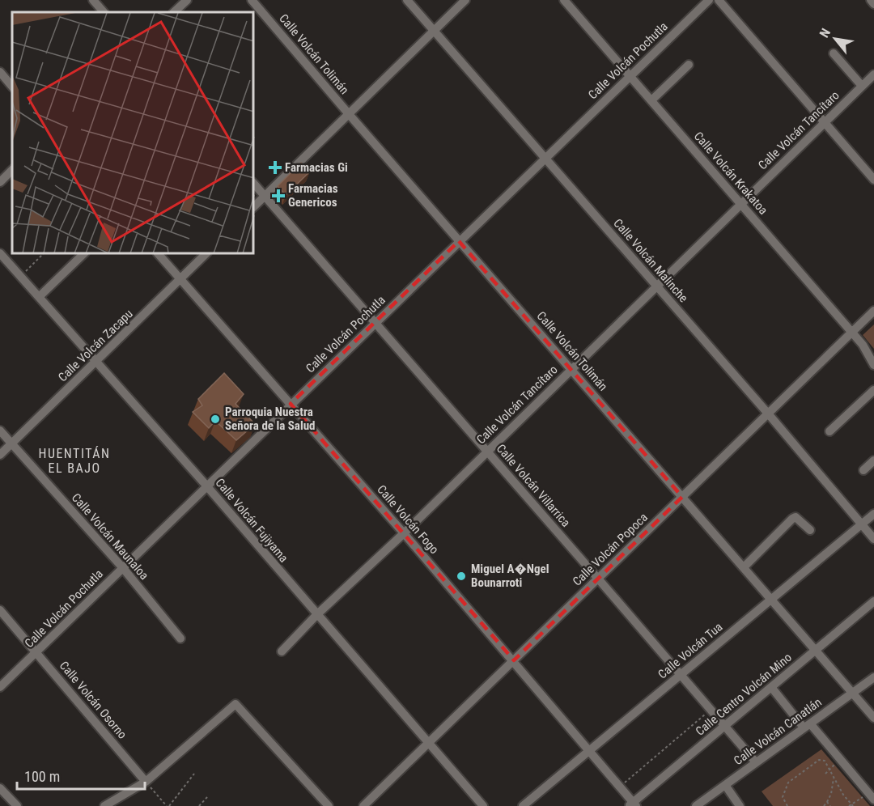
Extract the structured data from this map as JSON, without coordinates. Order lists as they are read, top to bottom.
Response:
{
  "streets": {
    "street": [
      "Calle Volcán Tolimán",
      "Calle Volcán Pochutla",
      "Calle Volcán Tancítaro",
      "Calle Volcán Krakatoa",
      "Calle Volcán Malinche",
      "Calle Volcán Zacapu",
      "Calle Volcán Villarrica",
      "Calle Volcán Fogo",
      "Calle Volcán Fujiyama",
      "Calle Volcán Maunaloa",
      "Calle Volcán Popoca",
      "Calle Volcán Tua",
      "Calle Centro Volcán Mino",
      "Calle Volcán Osorno",
      "Calle Volcán Canatlán"
    ]
  },
  "crossings": [
    ["Calle Volcán Tolimán", "Calle Volcán Pochutla"],
    ["Calle Volcán Tolimán", "Calle Volcán Tancítaro"],
    ["Calle Volcán Tolimán", "Calle Volcán Popoca"],
    ["Calle Volcán Tolimán", "Calle Volcán Tua"],
    ["Calle Volcán Tolimán", "Calle Centro Volcán Mino"],
    ["Calle Volcán Tolimán", "Calle Volcán Canatlán"],
    ["Calle Volcán Pochutla", "Calle Volcán Krakatoa"],
    ["Calle Volcán Pochutla", "Calle Volcán Malinche"],
    ["Calle Volcán Pochutla", "Calle Volcán Villarrica"],
    ["Calle Volcán Pochutla", "Calle Volcán Fogo"],
    ["Calle Volcán Pochutla", "Calle Volcán Fujiyama"],
    ["Calle Volcán Pochutla", "Calle Volcán Maunaloa"],
    ["Calle Volcán Pochutla", "Calle Volcán Osorno"],
    ["Calle Volcán Tancítaro", "Calle Volcán Krakatoa"],
    ["Calle Volcán Tancítaro", "Calle Volcán Malinche"],
    ["Calle Volcán Tancítaro", "Calle Volcán Villarrica"],
    ["Calle Volcán Tancítaro", "Calle Volcán Fogo"],
    ["Calle Volcán Tancítaro", "Calle Volcán Fujiyama"],
    ["Calle Volcán Krakatoa", "Calle Volcán Popoca"],
    ["Calle Volcán Malinche", "Calle Volcán Popoca"],
    ["Calle Volcán Malinche", "Calle Volcán Tua"],
    ["Calle Volcán Zacapu", "Calle Volcán Fogo"],
    ["Calle Volcán Zacapu", "Calle Volcán Fujiyama"],
    ["Calle Volcán Zacapu", "Calle Volcán Maunaloa"],
    ["Calle Volcán Villarrica", "Calle Volcán Popoca"],
    ["Calle Volcán Villarrica", "Calle Volcán Tua"],
    ["Calle Volcán Villarrica", "Calle Centro Volcán Mino"],
    ["Calle Volcán Villarrica", "Calle Volcán Canatlán"],
    ["Calle Volcán Fogo", "Calle Volcán Popoca"],
    ["Calle Volcán Fogo", "Calle Volcán Tua"],
    ["Calle Volcán Fogo", "Calle Centro Volcán Mino"],
    ["Calle Volcán Fujiyama", "Calle Volcán Popoca"]
  ],
  "districts": ["HUENTITÁN EL BAJO"],
  "places": {
    "health": ["Farmacias Gi", "Farmacias Genericos"],
    "other": ["Parroquia Nuestra Señora de la Salud", "Miguel A�Ngel Bounarroti"]
  },
  "scale_bar": "100 m",
  "north": "top left"
}
